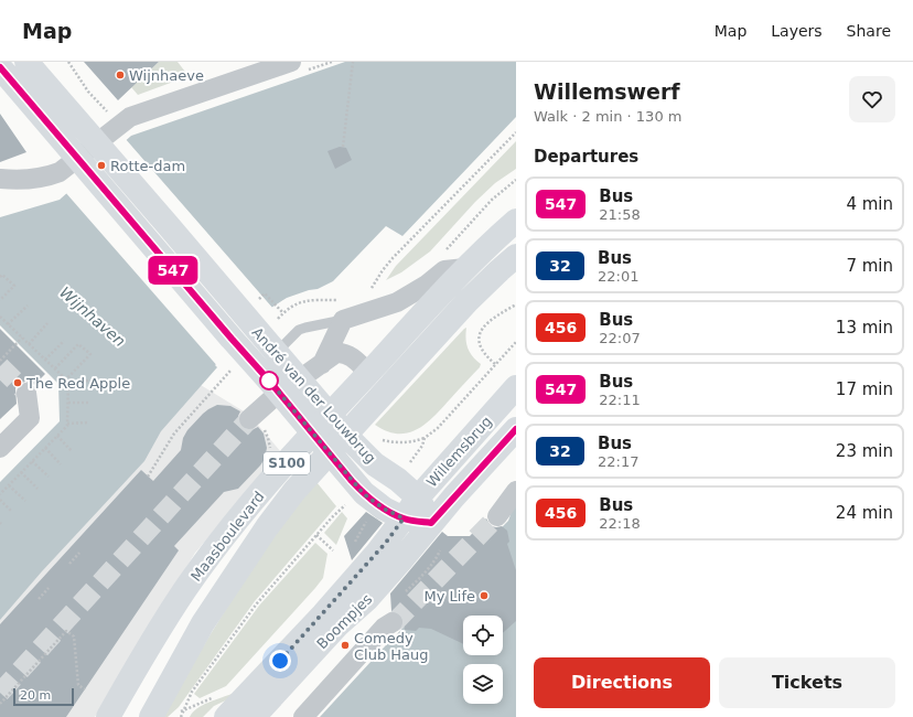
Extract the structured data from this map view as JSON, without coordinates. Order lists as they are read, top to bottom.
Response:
{
  "streets": {
    "main road": [
      "André van der Louwbrug",
      "Willemsbrug",
      "S100",
      "Maasboulevard",
      "Boompjes"
    ]
  },
  "crossings": [
    ["André van der Louwbrug", "Willemsbrug"],
    ["André van der Louwbrug", "Boompjes"],
    ["Willemsbrug", "Boompjes"]
  ],
  "water": ["Wijnhaven"],
  "places": [
    "Wijnhaeve",
    "Rotte-dam",
    "The Red Apple",
    "My Life",
    "Comedy Club Haug"
  ],
  "lines": ["bus line 547"],
  "scale_bar": "20 m",
  "page": {
    "header": "Map",
    "nav": ["Map", "Layers", "Share"],
    "on_map": "547",
    "heading": [
      ["Willemswerf", "Walk · 2 min · 130 m"],
      "Departures"
    ],
    "list": [
      {
        "mark": "547",
        "name": "Bus",
        "note": "21:58",
        "value": "4 min"
      },
      {
        "mark": "32",
        "name": "Bus",
        "note": "22:01",
        "value": "7 min"
      },
      {
        "mark": "456",
        "name": "Bus",
        "note": "22:07",
        "value": "13 min"
      },
      {
        "mark": "547",
        "name": "Bus",
        "note": "22:11",
        "value": "17 min"
      },
      {
        "mark": "32",
        "name": "Bus",
        "note": "22:17",
        "value": "23 min"
      },
      {
        "mark": "456",
        "name": "Bus",
        "note": "22:18",
        "value": "24 min"
      }
    ],
    "buttons": ["Directions", "Tickets"],
    "scale": "20 m"
  }
}
